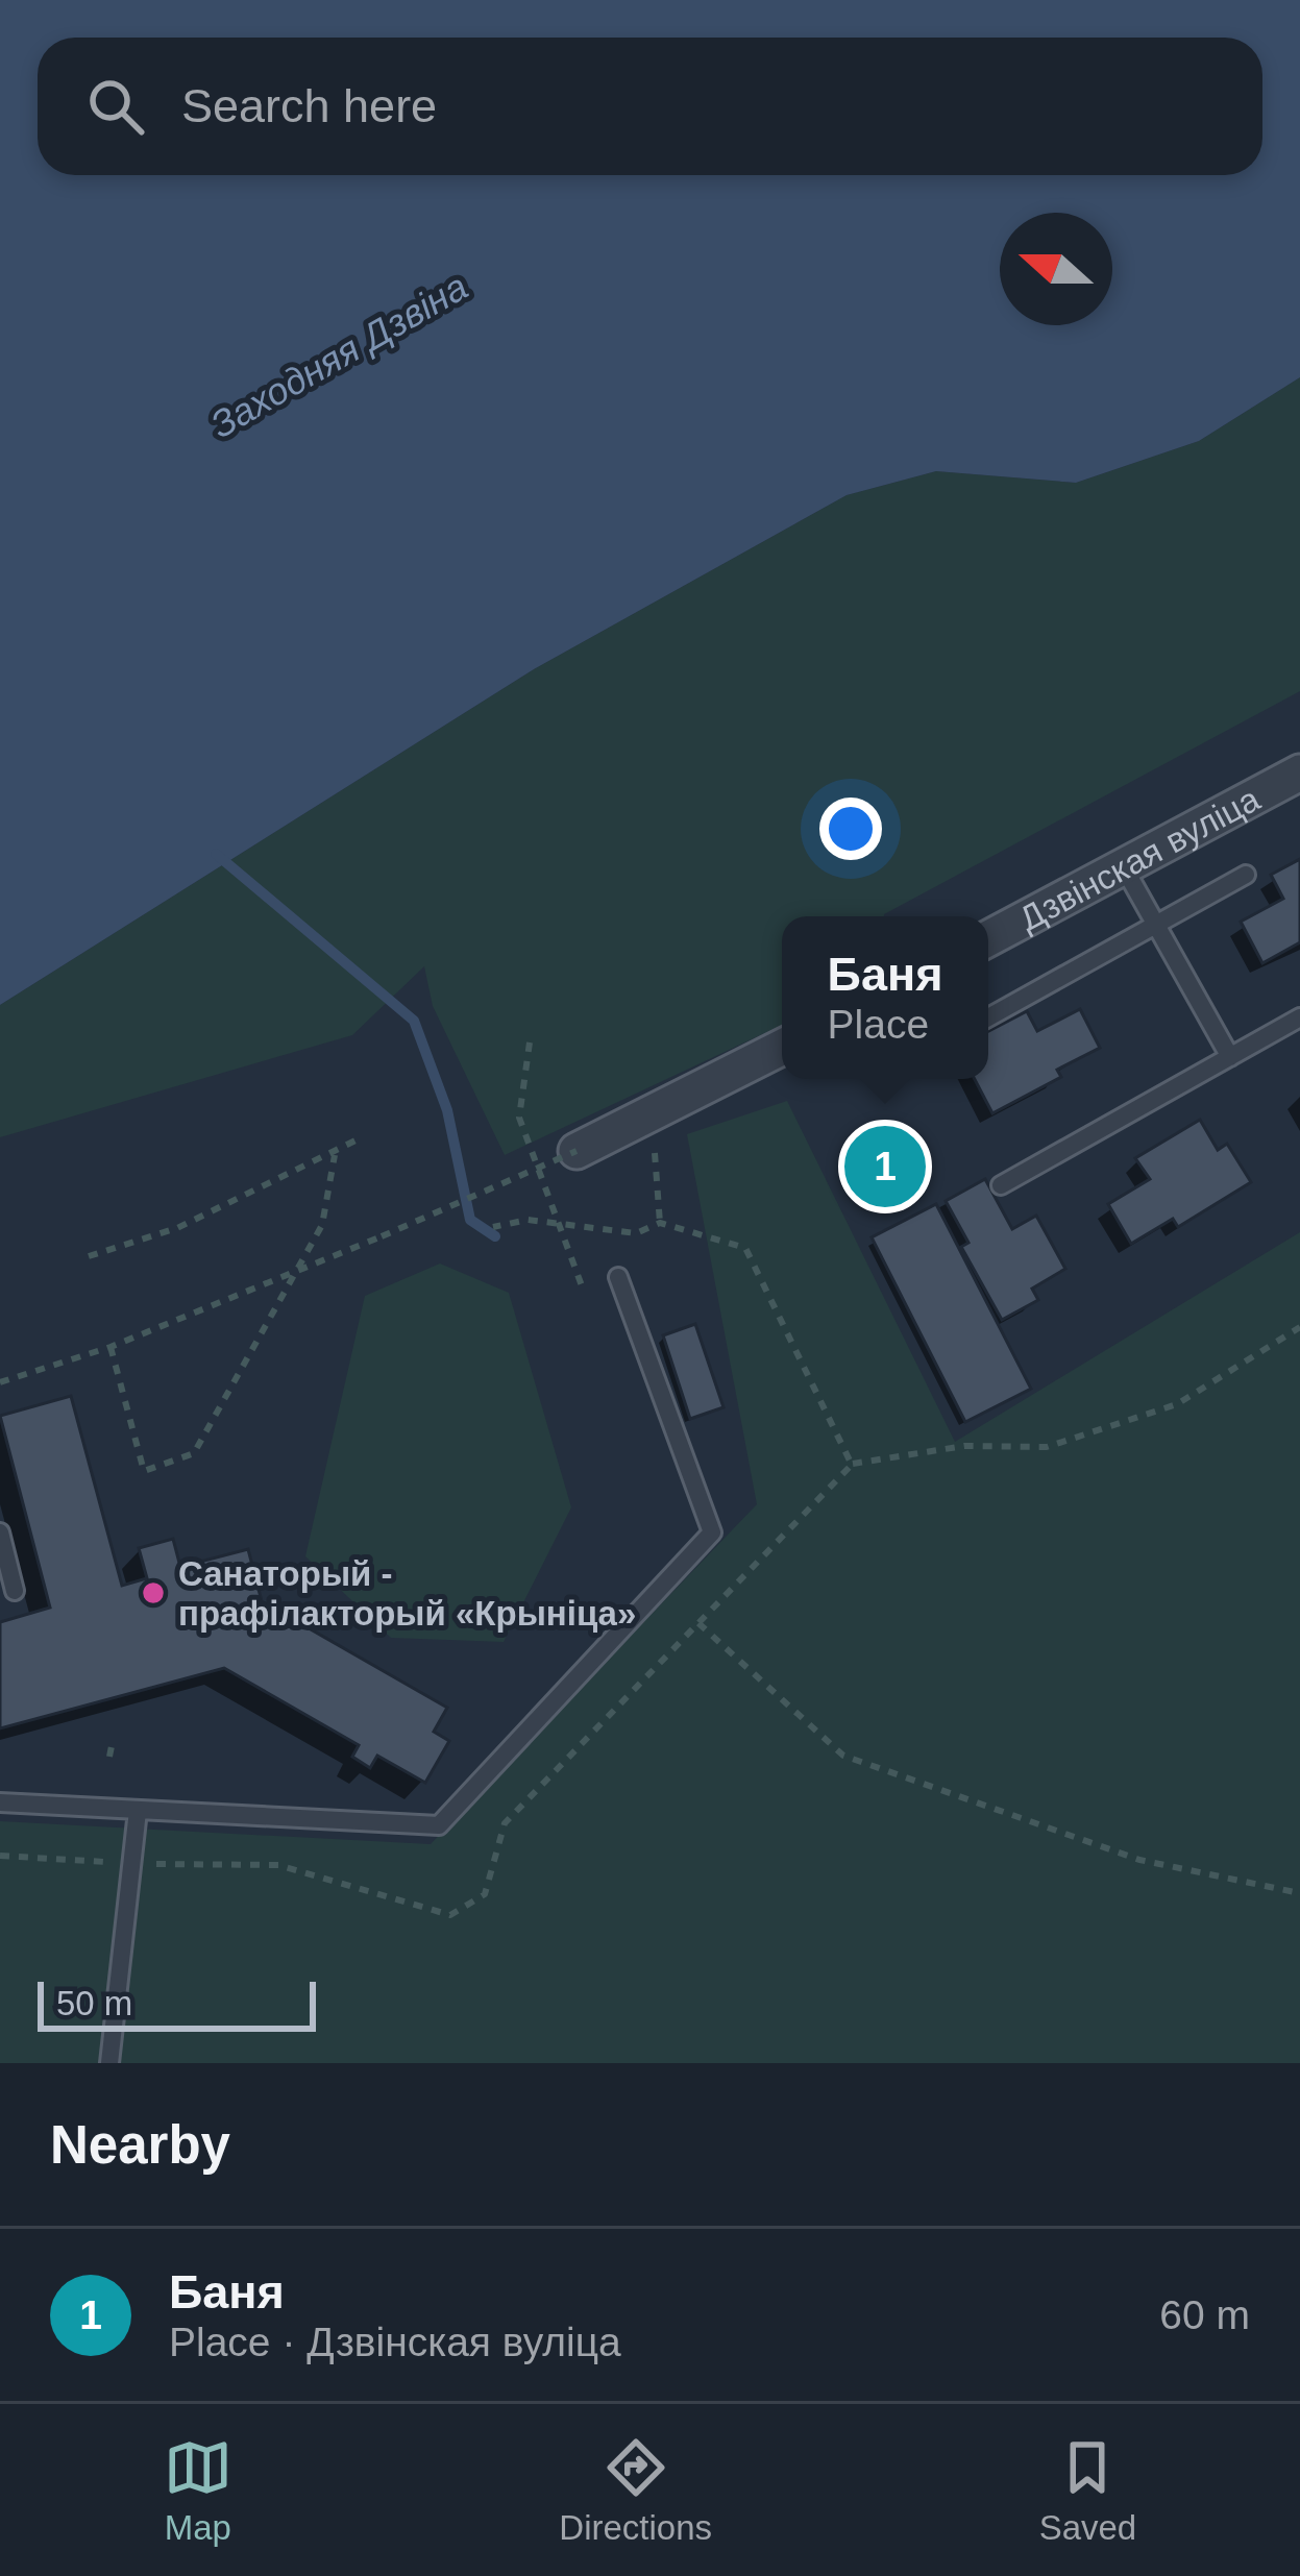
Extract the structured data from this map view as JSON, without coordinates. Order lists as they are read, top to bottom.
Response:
{
  "streets": {
    "street": ["Дзвінская вуліца"]
  },
  "water": ["Заходняя Дзвіна"],
  "places": ["Санаторый - прафілакторый «Крыніца»"],
  "scale_bar": "50 m",
  "north": "left",
  "page": {
    "search": "Search here",
    "popup": ["Баня", "Place"],
    "pins": "1",
    "scale": "50 m",
    "heading": "Nearby",
    "list": [
      {
        "mark": "1",
        "name": "Баня",
        "note": "Place · Дзвінская вуліца",
        "value": "60 m"
      }
    ],
    "nav": ["Map", "Directions", "Saved"]
  }
}
